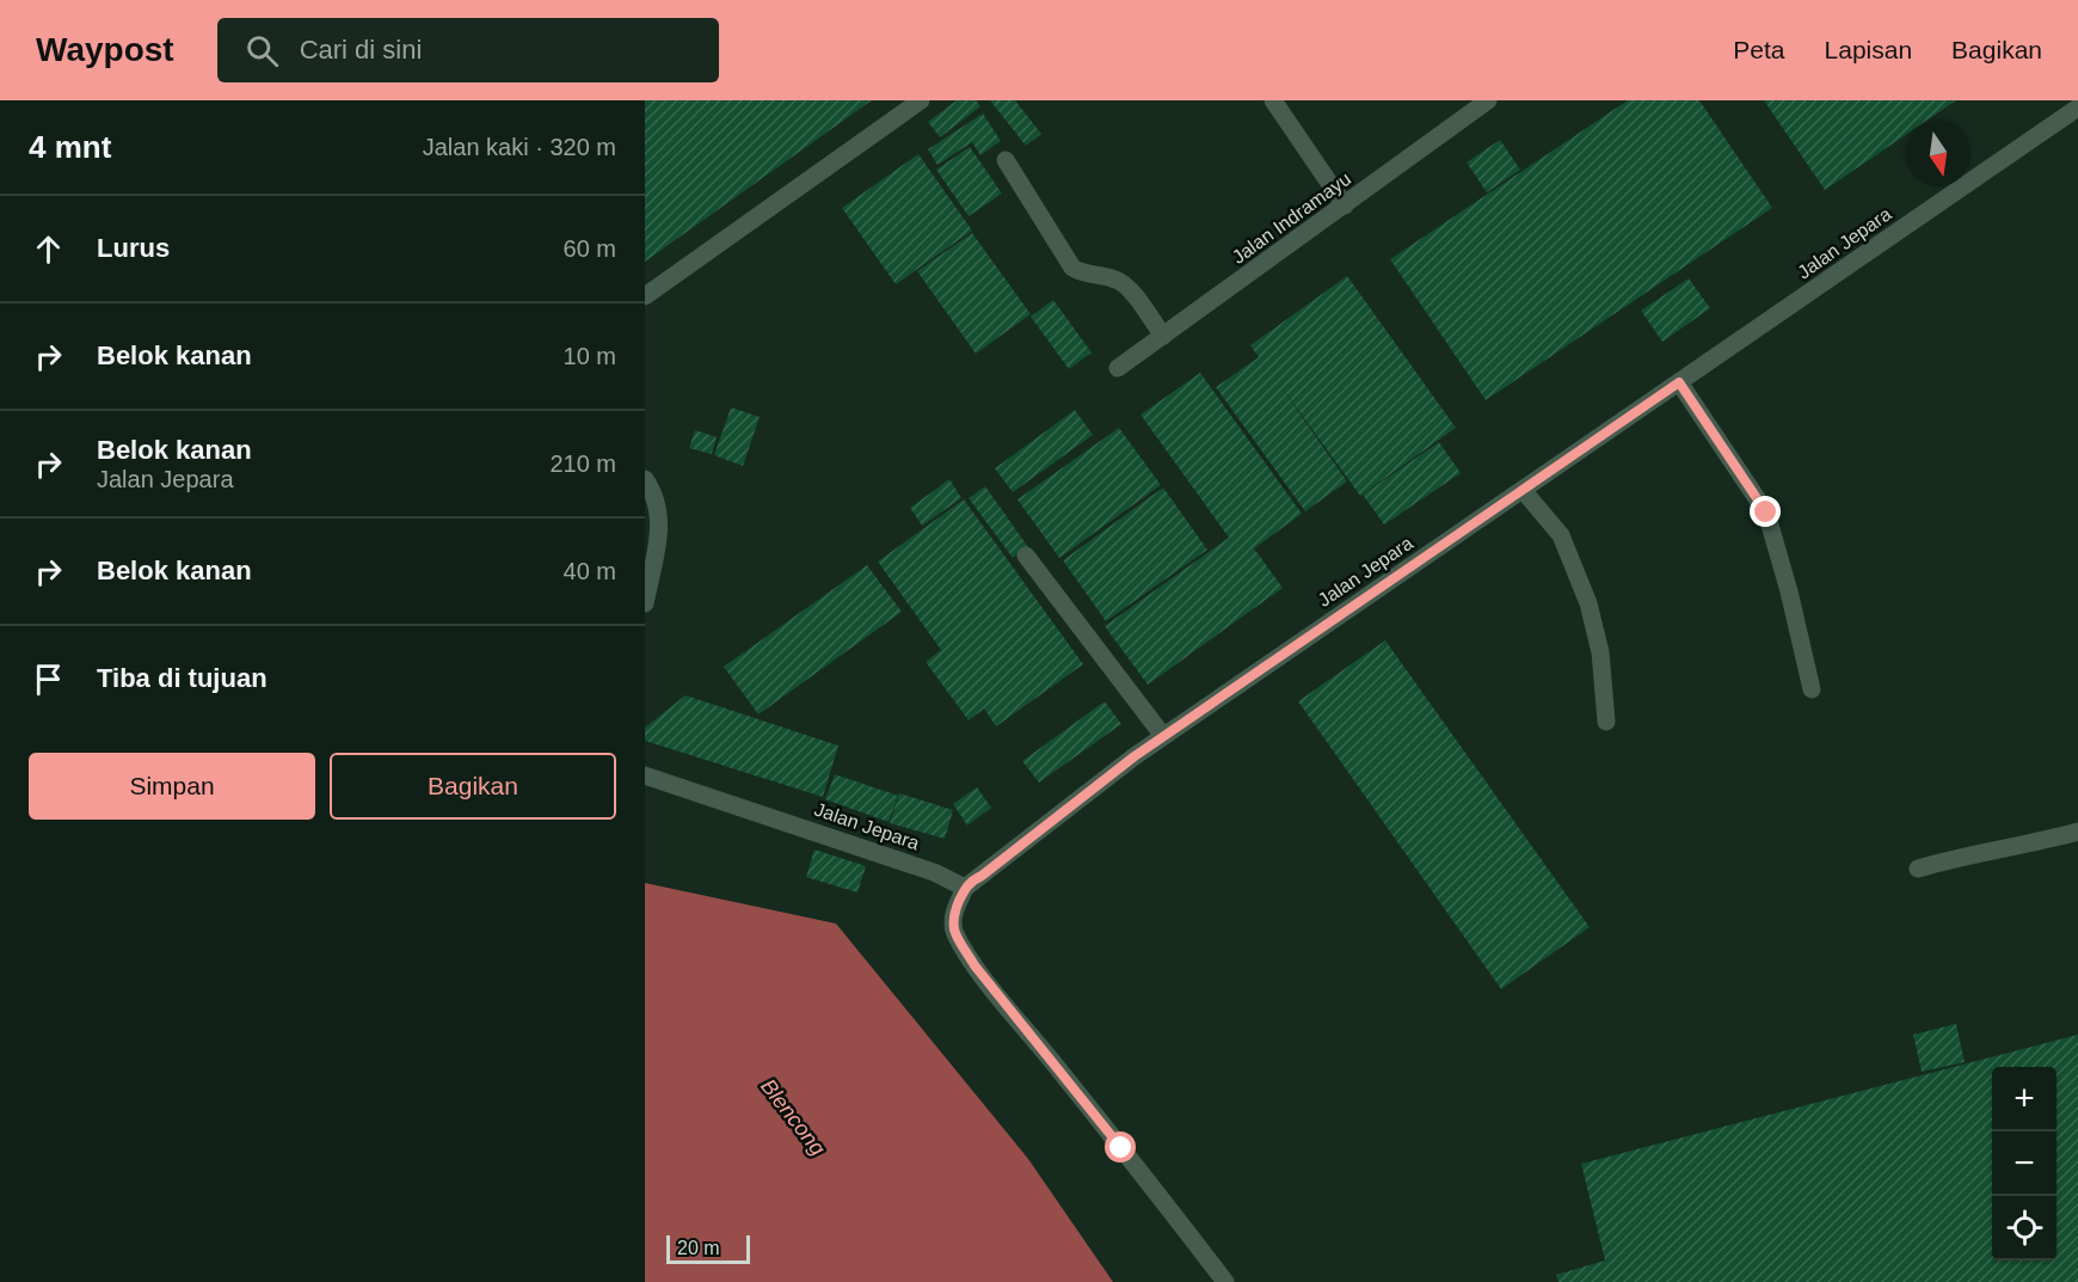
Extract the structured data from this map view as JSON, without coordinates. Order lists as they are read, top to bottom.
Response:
{
  "streets": {
    "lane": ["Jalan Indramayu", "Jalan Jepara"]
  },
  "water": ["Blencong"],
  "scale_bar": "20 m",
  "north": "bottom",
  "page": {
    "header": "Waypost",
    "search": "Cari di sini",
    "nav": ["Peta", "Lapisan", "Bagikan"],
    "heading": ["4 mnt", "Jalan kaki · 320 m"],
    "list": [
      ["Lurus", "60 m"],
      ["Belok kanan", "10 m"],
      ["Belok kanan", "Jalan Jepara", "210 m"],
      ["Belok kanan", "40 m"],
      "Tiba di tujuan"
    ],
    "buttons": ["Simpan", "Bagikan"],
    "map_buttons": ["+", "−"],
    "scale": "20 m"
  }
}
